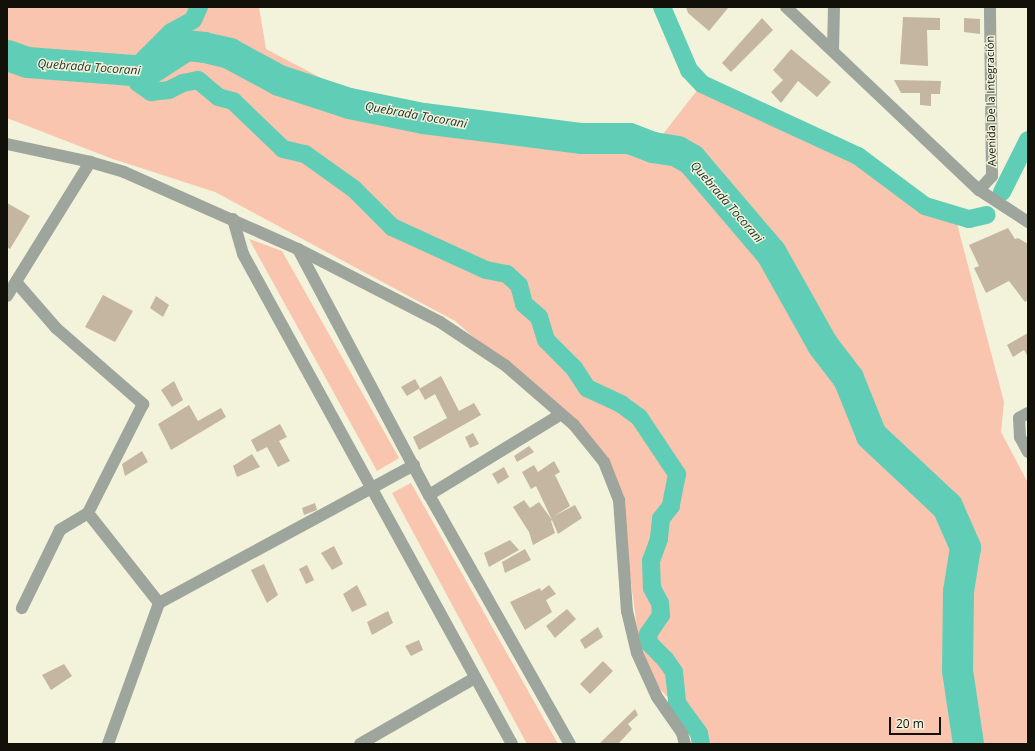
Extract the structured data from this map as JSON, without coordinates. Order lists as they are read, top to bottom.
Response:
{
  "streets": {
    "street": ["Avenida De la Integración"]
  },
  "water": ["Quebrada Tocorani"],
  "scale_bar": "20 m"
}
